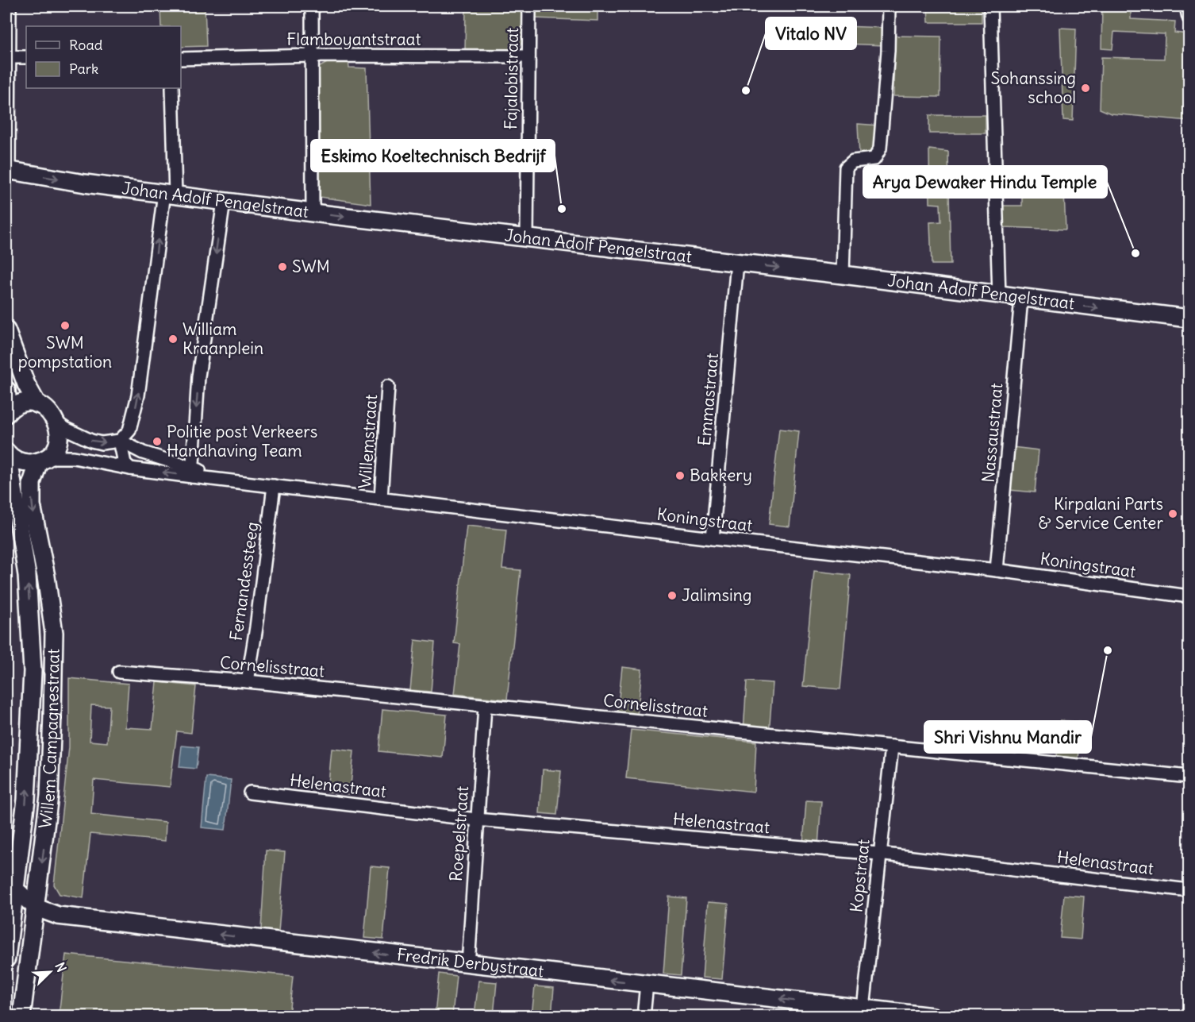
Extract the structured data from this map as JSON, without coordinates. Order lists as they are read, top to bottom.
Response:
{
  "streets": {
    "main road": ["Johan Adolf Pengelstraat", "Willem Campagnestraat", "Fredrik Derbystraat"],
    "street": [
      "Flamboyantstraat",
      "Fajalobistraat",
      "Emmastraat",
      "Nassaustraat",
      "Willemstraat",
      "Koningstraat",
      "Fernandessteeg",
      "Cornelisstraat",
      "Helenastraat",
      "Roepelstraat",
      "Kopstraat"
    ]
  },
  "crossings": [
    ["Flamboyantstraat", "Fajalobistraat"],
    ["Fajalobistraat", "Johan Adolf Pengelstraat"],
    ["Johan Adolf Pengelstraat", "Emmastraat"],
    ["Johan Adolf Pengelstraat", "Nassaustraat"],
    ["Emmastraat", "Koningstraat"],
    ["Nassaustraat", "Koningstraat"],
    ["Willemstraat", "Koningstraat"],
    ["Koningstraat", "Fernandessteeg"],
    ["Koningstraat", "Willem Campagnestraat"],
    ["Fernandessteeg", "Cornelisstraat"],
    ["Cornelisstraat", "Roepelstraat"],
    ["Cornelisstraat", "Kopstraat"],
    ["Willem Campagnestraat", "Fredrik Derbystraat"],
    ["Helenastraat", "Roepelstraat"],
    ["Helenastraat", "Kopstraat"],
    ["Roepelstraat", "Fredrik Derbystraat"],
    ["Kopstraat", "Fredrik Derbystraat"]
  ],
  "one_way": ["Johan Adolf Pengelstraat", "Fredrik Derbystraat"],
  "places": [
    "Sohanssing school",
    "Vitalo NV",
    "Eskimo Koeltechnisch Bedrijf",
    "Arya Dewaker Hindu Temple",
    "SWM",
    "SWM pompstation",
    "William Kraanplein",
    "Politie post Verkeers Handhaving Team",
    "Bakkery",
    "Kirpalani Parts & Service Center",
    "Jalimsing",
    "Shri Vishnu Mandir"
  ],
  "legend": ["Road", "Park"],
  "north": "top right"
}
